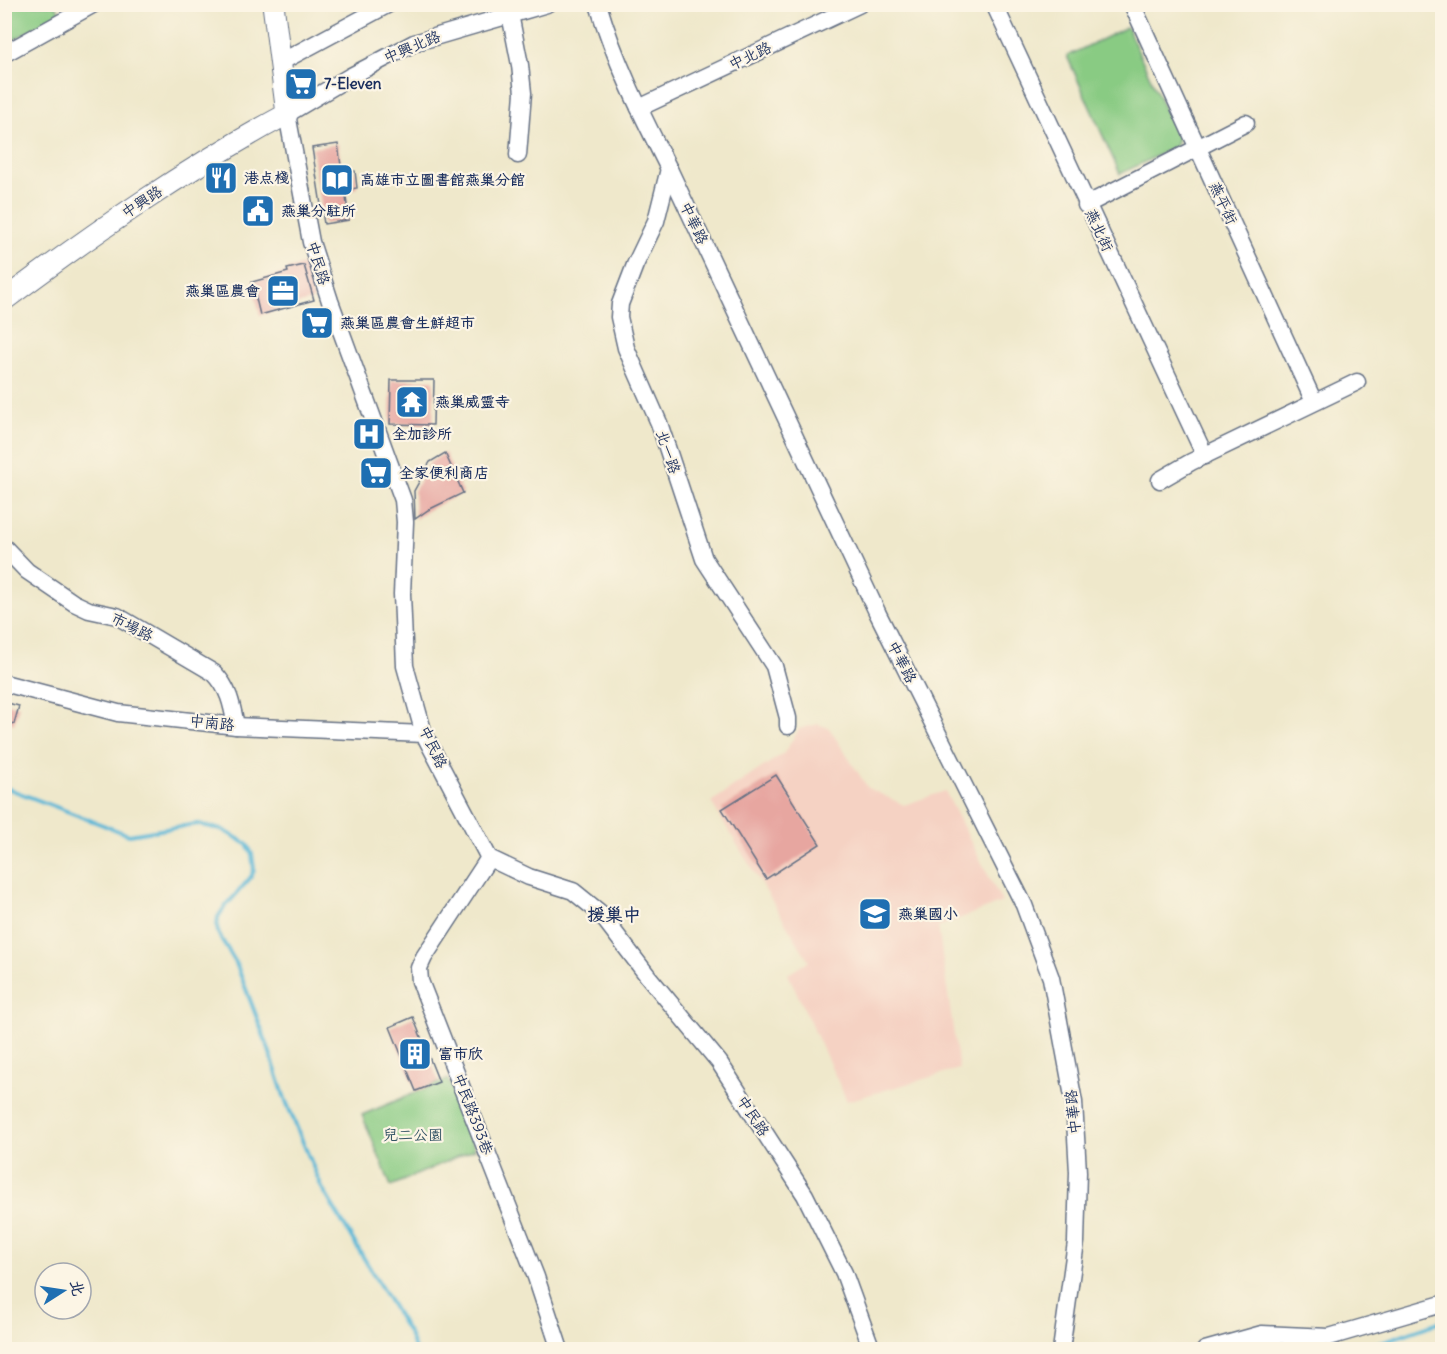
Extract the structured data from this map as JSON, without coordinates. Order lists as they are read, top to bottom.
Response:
{
  "streets": {
    "main road": ["中興路", "中民路"],
    "street": [
      "中興北路",
      "中北路",
      "燕平街",
      "中華路",
      "燕北街",
      "北一路",
      "市場路",
      "中南路",
      "中民路393巷"
    ]
  },
  "crossings": [
    ["中興北路", "中興路"],
    ["中興北路", "中民路"],
    ["中北路", "中華路"],
    ["中興路", "中民路"],
    ["中華路", "北一路"],
    ["中民路", "中南路"],
    ["中民路", "中民路393巷"],
    ["市場路", "中南路"]
  ],
  "districts": ["援巢中"],
  "parks": ["兒二公園"],
  "places": {
    "supermarket": ["7-Eleven", "燕巢區農會生鮮超市", "全家便利商店"],
    "restaurant": ["港点棧"],
    "library": ["高雄市立圖書館燕巢分館"],
    "public building": ["燕巢分駐所"],
    "office": ["燕巢區農會"],
    "temple": ["燕巢威靈寺"],
    "hospital": ["全加診所"],
    "school or university": ["燕巢國小"],
    "building": ["富市欣"]
  },
  "north": "right"
}
